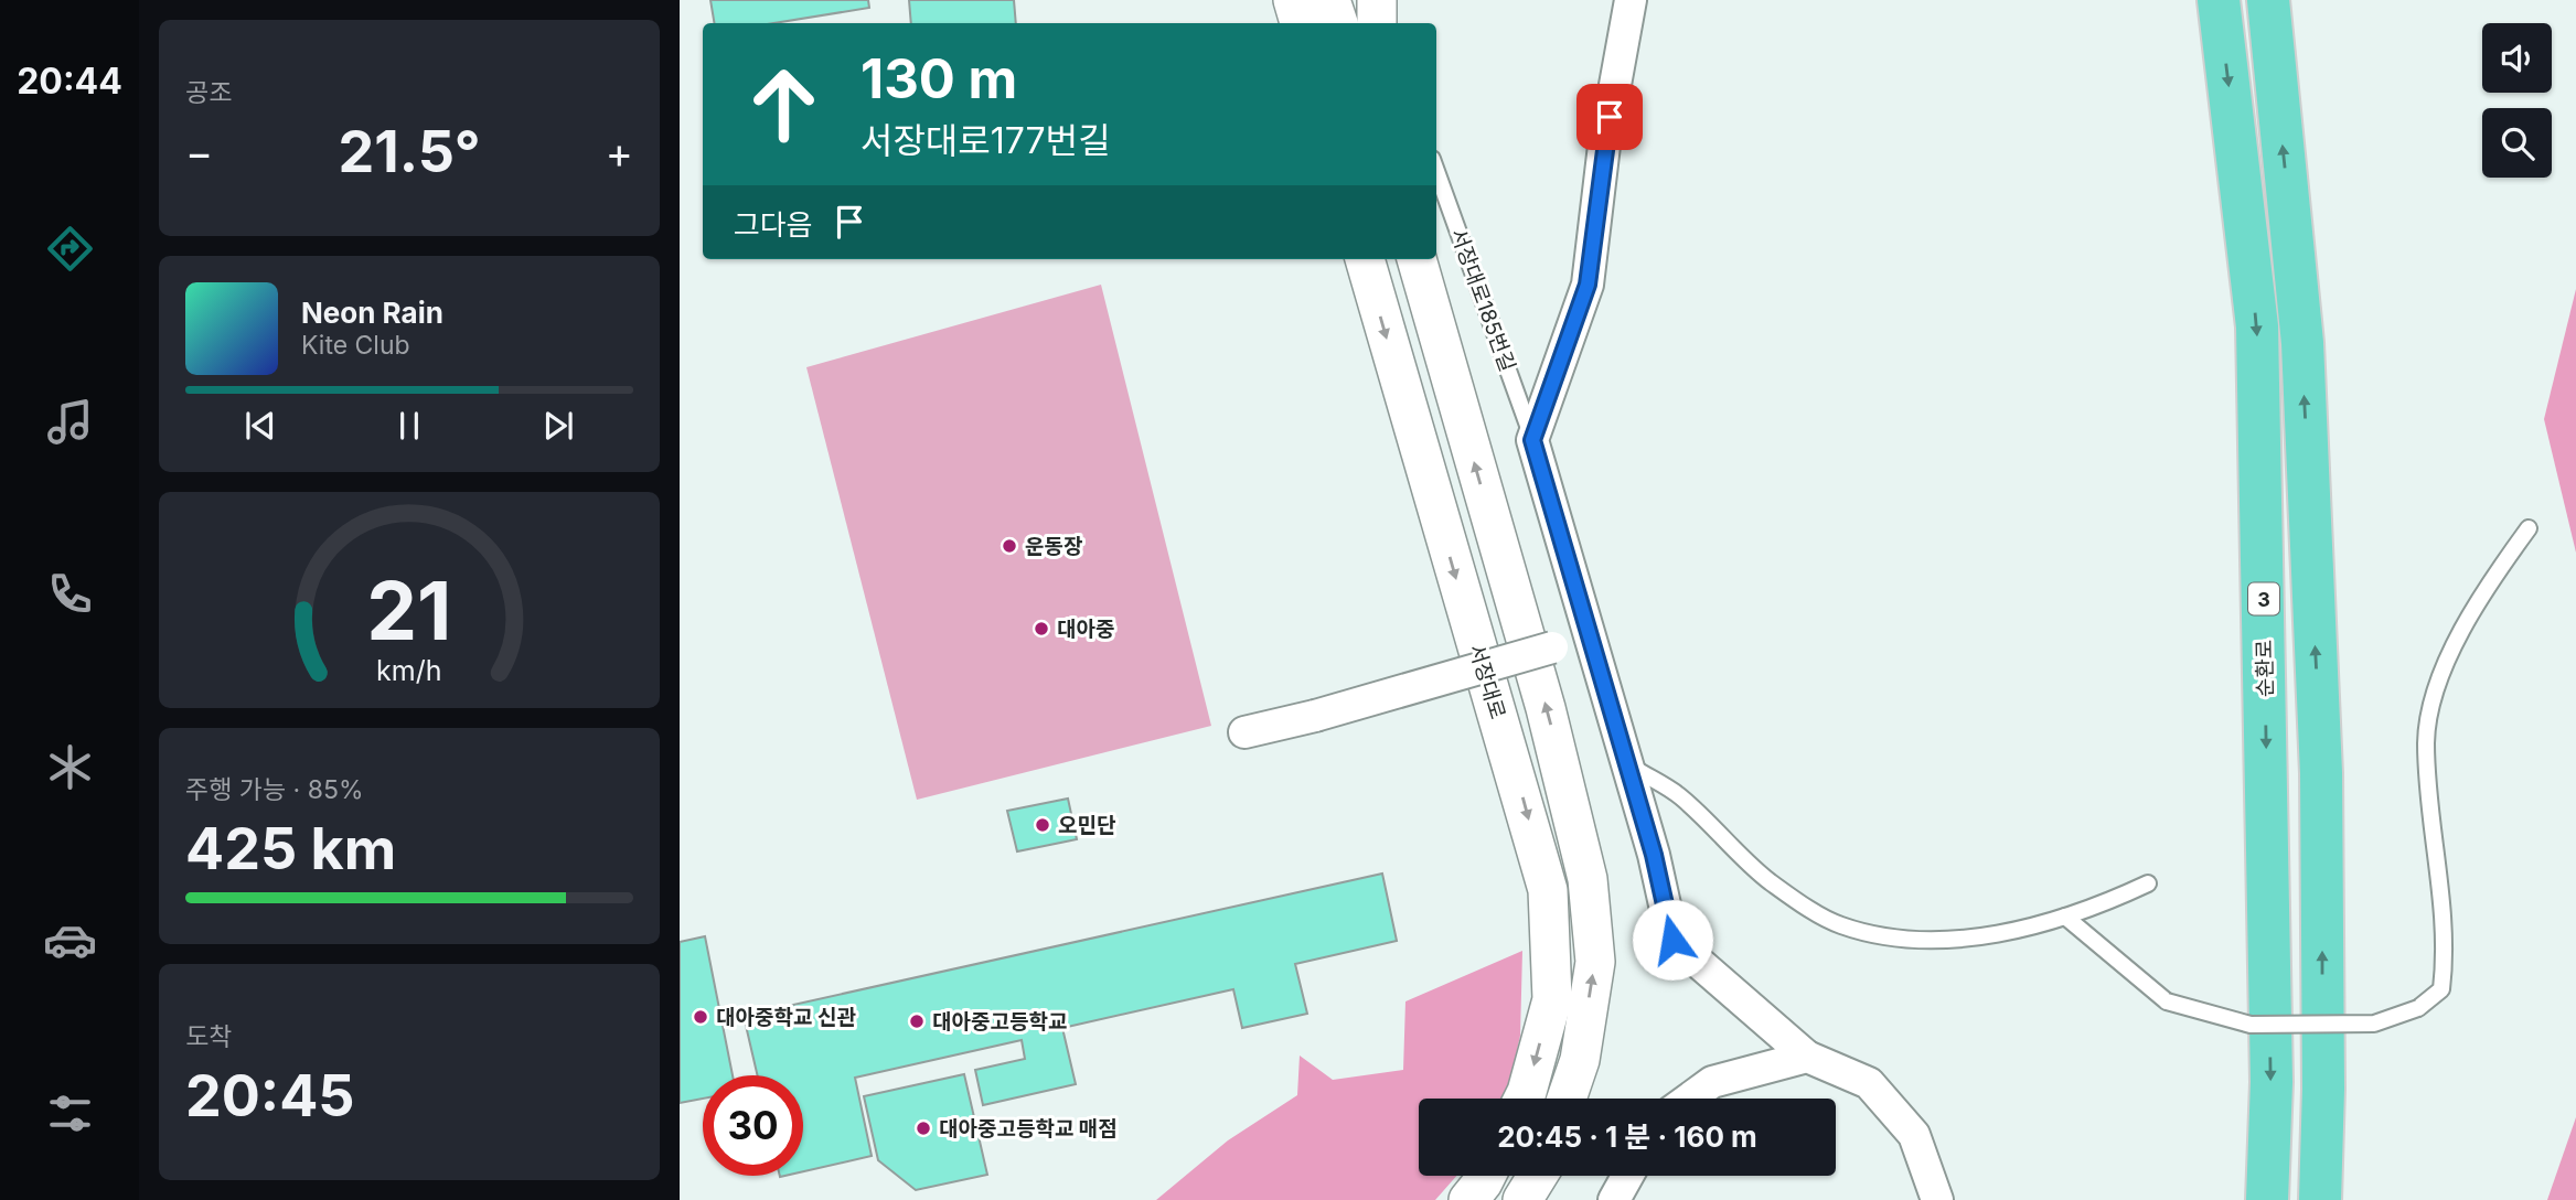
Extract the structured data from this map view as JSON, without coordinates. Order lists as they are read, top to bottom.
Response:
{
  "streets": {
    "highway": ["3", "순환로"],
    "street": ["서장대로185번길", "서장대로"]
  },
  "places": [
    "운동장",
    "대아중",
    "오민단",
    "대아중학교 신관",
    "대아중고등학교",
    "대아중고등학교 매점"
  ],
  "page": {
    "tabs": "20:44",
    "tile": [
      "공조",
      ["주행 가능 · 85%", "425 km"],
      ["도착", "20:45"]
    ],
    "turn": ["130 m", "서장대로177번길"],
    "heat": ["−", "21.5°", "+"],
    "then": "그다음",
    "song": ["Neon Rain", "Kite Club"],
    "limit": "30",
    "trip": "20:45 · 1 분 · 160 m",
    "gauge": ["21", "km/h"]
  }
}
